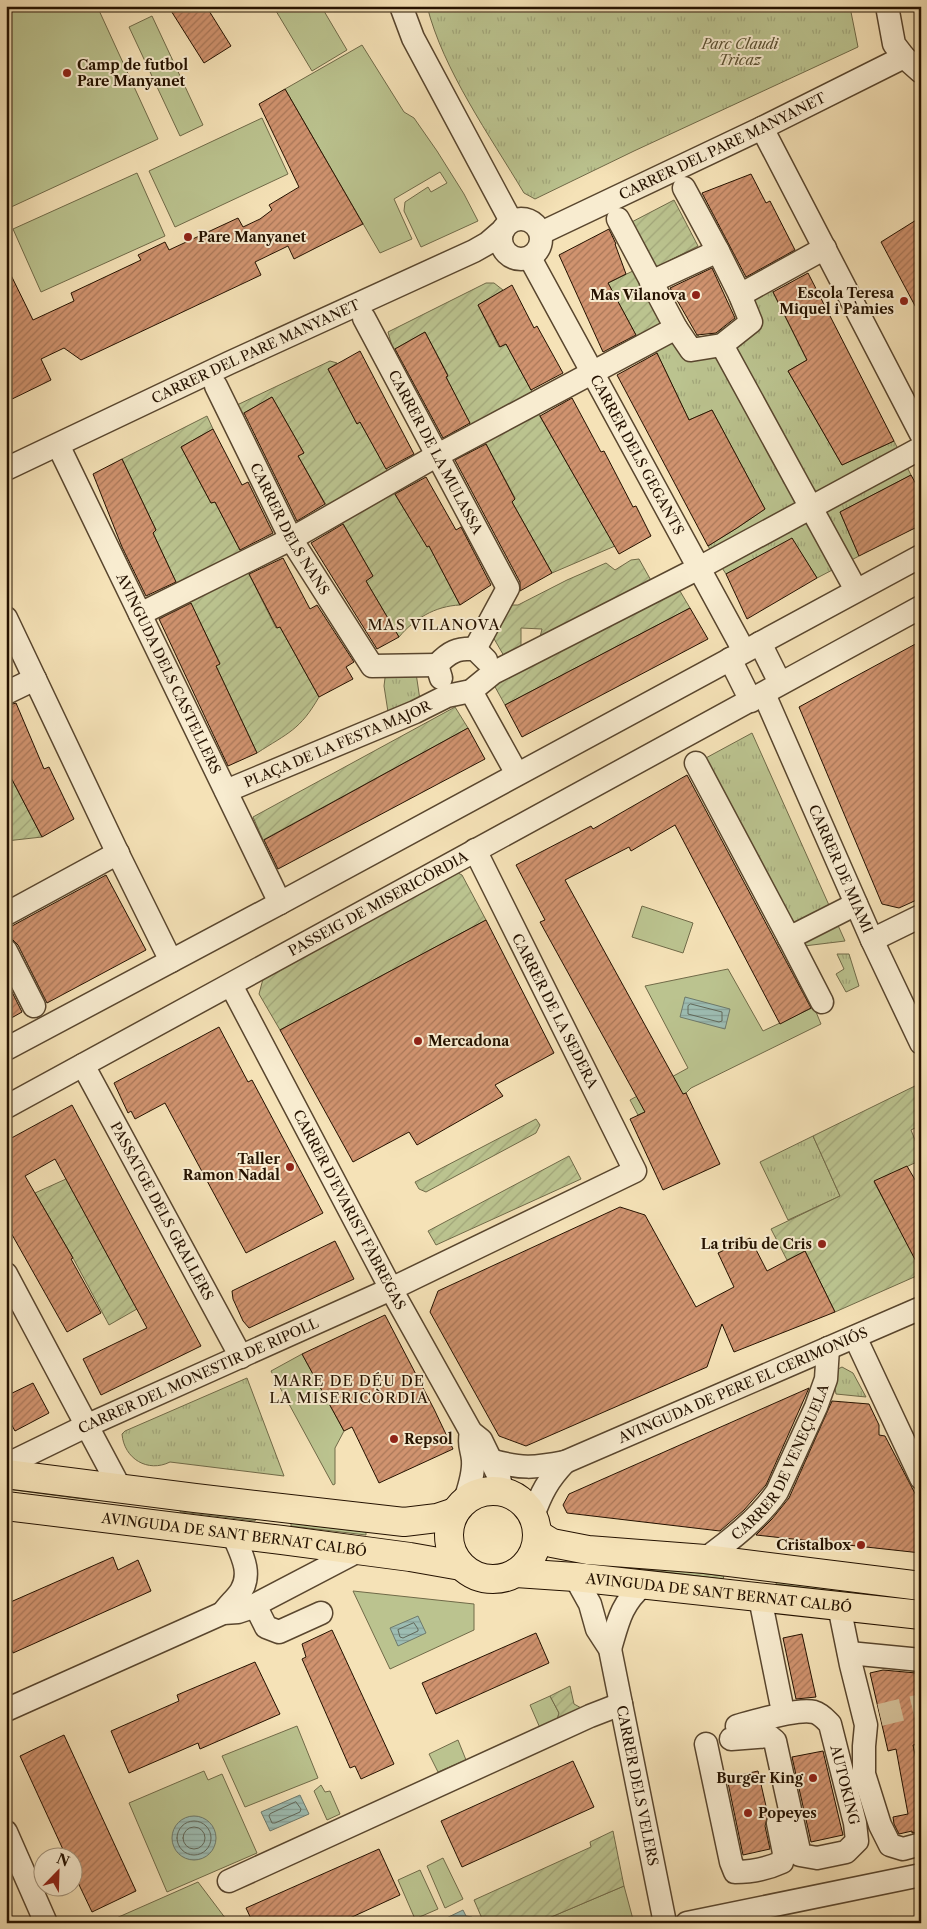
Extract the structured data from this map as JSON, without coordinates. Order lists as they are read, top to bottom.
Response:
{
  "streets": {
    "main road": ["AVINGUDA DE SANT BERNAT CALBÓ"],
    "street": [
      "CARRER DEL PARE MANYANET",
      "CARRER DE LA MULASSA",
      "CARRER DELS GEGANTS",
      "CARRER DELS NANS",
      "AVINGUDA DELS CASTELLERS",
      "PLAÇA DE LA FESTA MAJOR",
      "CARRER DE MIAMI",
      "PASSEIG DE MISERICÒRDIA",
      "CARRER DE LA SEDERA",
      "CARRER D'EVARIST FÀBREGAS",
      "PASSATGE DELS GRALLERS",
      "CARRER DEL MONESTIR DE RIPOLL",
      "AVINGUDA DE PERE EL CERIMONIÓS",
      "CARRER DE VENEÇUELA",
      "AUTOKING",
      "CARRER DELS VELERS"
    ]
  },
  "crossings": [
    ["CARRER DEL PARE MANYANET", "CARRER DE LA MULASSA"],
    ["CARRER DEL PARE MANYANET", "CARRER DELS GEGANTS"],
    ["CARRER DEL PARE MANYANET", "CARRER DELS NANS"],
    ["CARRER DEL PARE MANYANET", "AVINGUDA DELS CASTELLERS"],
    ["CARRER DE LA MULASSA", "CARRER DELS NANS"],
    ["CARRER DE LA MULASSA", "PLAÇA DE LA FESTA MAJOR"],
    ["CARRER DELS GEGANTS", "PLAÇA DE LA FESTA MAJOR"],
    ["CARRER DELS NANS", "PLAÇA DE LA FESTA MAJOR"],
    ["AVINGUDA DELS CASTELLERS", "PLAÇA DE LA FESTA MAJOR"],
    ["CARRER DE MIAMI", "PASSEIG DE MISERICÒRDIA"],
    ["PASSEIG DE MISERICÒRDIA", "CARRER DE LA SEDERA"],
    ["PASSEIG DE MISERICÒRDIA", "CARRER D'EVARIST FÀBREGAS"],
    ["PASSEIG DE MISERICÒRDIA", "PASSATGE DELS GRALLERS"],
    ["CARRER DE LA SEDERA", "CARRER DEL MONESTIR DE RIPOLL"],
    ["CARRER D'EVARIST FÀBREGAS", "CARRER DEL MONESTIR DE RIPOLL"],
    ["CARRER D'EVARIST FÀBREGAS", "AVINGUDA DE PERE EL CERIMONIÓS"],
    ["CARRER D'EVARIST FÀBREGAS", "AVINGUDA DE SANT BERNAT CALBÓ"],
    ["PASSATGE DELS GRALLERS", "CARRER DEL MONESTIR DE RIPOLL"],
    ["AVINGUDA DE PERE EL CERIMONIÓS", "CARRER DE VENEÇUELA"],
    ["AVINGUDA DE PERE EL CERIMONIÓS", "AVINGUDA DE SANT BERNAT CALBÓ"],
    ["AVINGUDA DE SANT BERNAT CALBÓ", "CARRER DELS VELERS"]
  ],
  "districts": ["MAS VILANOVA", "MARE DE DÉU DE LA MISERICÒRDIA"],
  "parks": ["Parc Claudi Tricaz"],
  "places": [
    "Camp de futbol Pare Manyanet",
    "Pare Manyanet",
    "Mas Vilanova",
    "Escola Teresa Miquel i Pàmies",
    "Mercadona",
    "Taller Ramon Nadal",
    "La tribu de Cris",
    "Repsol",
    "Cristalbox",
    "Burger King",
    "Popeyes"
  ],
  "north": "top right"
}
